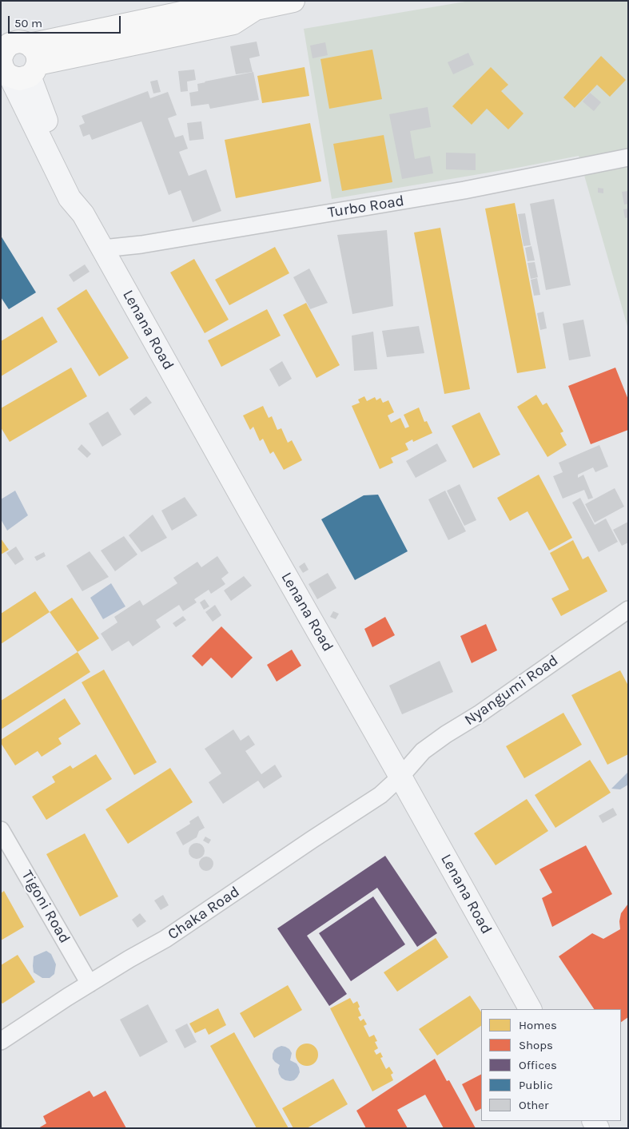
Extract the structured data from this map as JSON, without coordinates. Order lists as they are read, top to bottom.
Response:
{
  "streets": {
    "street": [
      "Turbo Road",
      "Lenana Road",
      "Nyangumi Road",
      "Tigoni Road",
      "Chaka Road"
    ]
  },
  "crossings": [
    ["Turbo Road", "Lenana Road"],
    ["Lenana Road", "Nyangumi Road"],
    ["Lenana Road", "Chaka Road"],
    ["Nyangumi Road", "Chaka Road"],
    ["Tigoni Road", "Chaka Road"]
  ],
  "legend": [
    "Homes",
    "Shops",
    "Offices",
    "Public",
    "Other"
  ],
  "scale_bar": "50 m"
}
